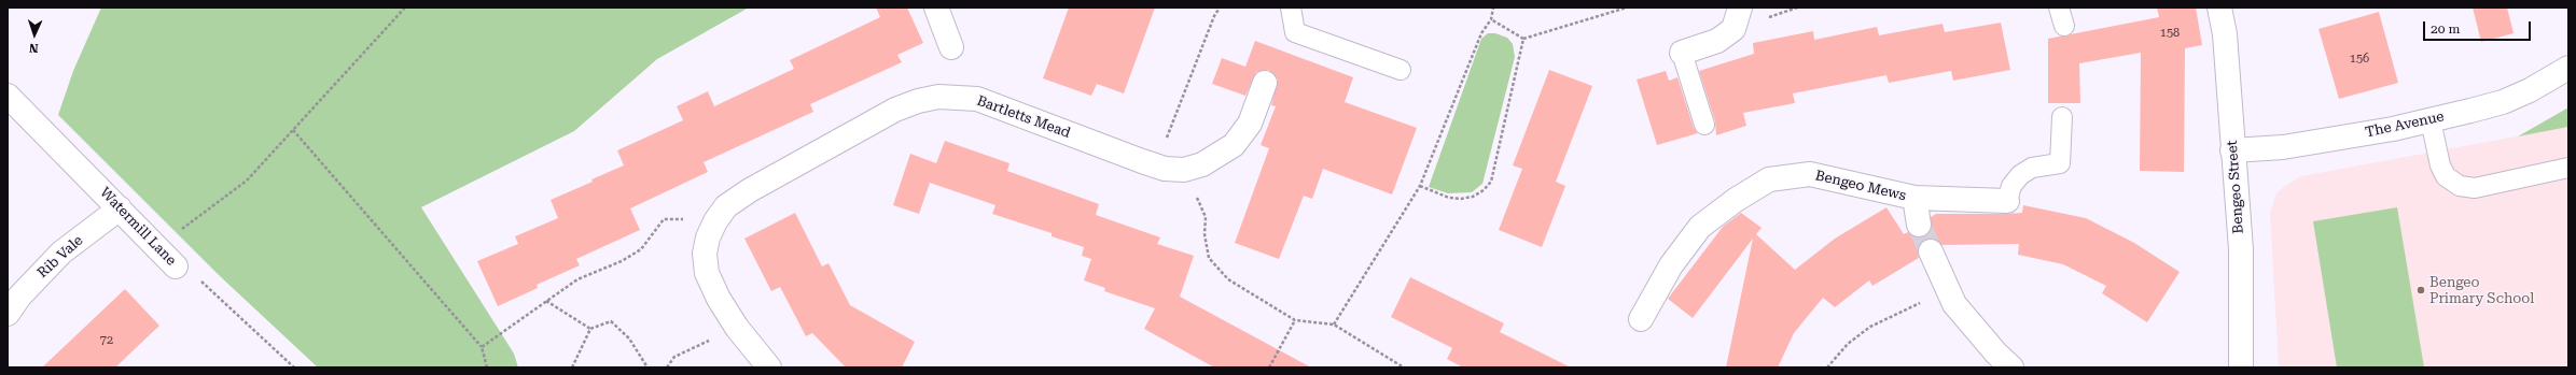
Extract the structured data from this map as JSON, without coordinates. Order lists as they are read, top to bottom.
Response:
{
  "streets": {
    "street": [
      "Bartletts Mead",
      "The Avenue",
      "Bengeo Mews",
      "Bengeo Street",
      "Watermill Lane",
      "Rib Vale"
    ]
  },
  "crossings": [
    ["The Avenue", "Bengeo Street"],
    ["Watermill Lane", "Rib Vale"]
  ],
  "places": ["Bengeo Primary School"],
  "house_numbers": ["158", "156", "72"],
  "scale_bar": "20 m",
  "north": "bottom"
}
